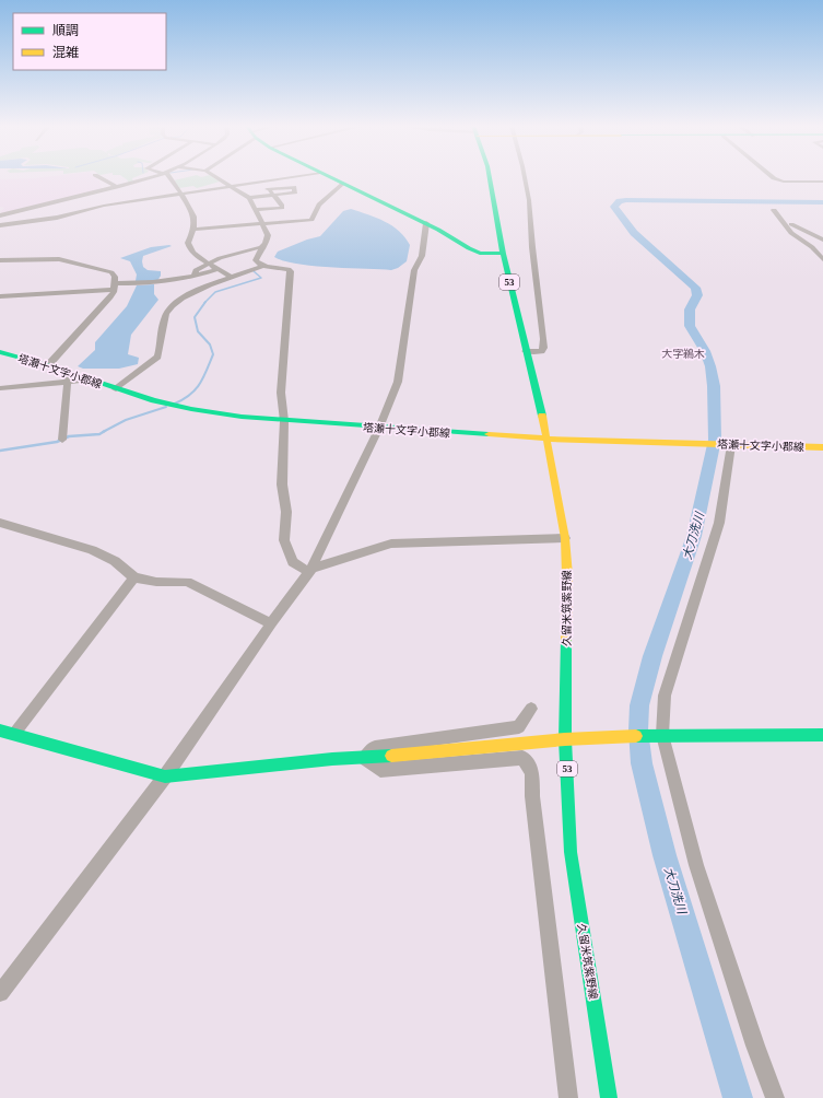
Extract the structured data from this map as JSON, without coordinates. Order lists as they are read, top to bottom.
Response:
{
  "streets": {
    "main road": ["53", "塔瀬十文字小郡線", "久留米筑紫野線"]
  },
  "crossings": [
    ["塔瀬十文字小郡線", "久留米筑紫野線"]
  ],
  "districts": ["大字鵜木"],
  "water": ["大刀洗川"],
  "legend": ["順調", "混雑"]
}
